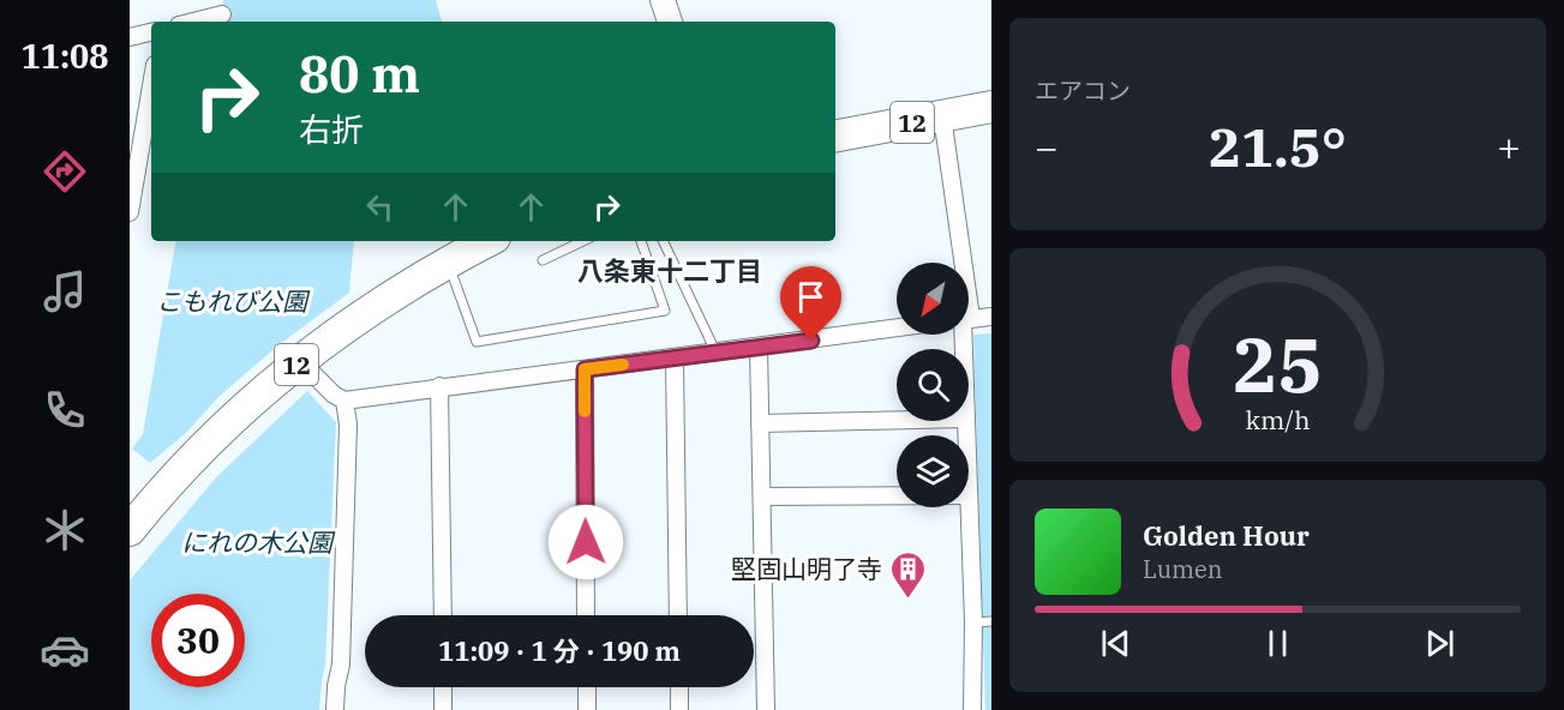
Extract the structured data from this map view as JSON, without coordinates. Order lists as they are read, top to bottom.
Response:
{
  "streets": {
    "highway": ["12"]
  },
  "districts": ["八条東十二丁目"],
  "parks": ["こもれび公園", "にれの木公園"],
  "places": {
    "building": ["堅固山明了寺"]
  },
  "north": "bottom left",
  "page": {
    "tabs": "11:08",
    "tile": "エアコン",
    "turn": ["80 m", "右折"],
    "heat": ["−", "21.5°", "+"],
    "song": ["Golden Hour", "Lumen"],
    "limit": "30",
    "trip": "11:09 · 1 分 · 190 m",
    "gauge": ["25", "km/h"]
  }
}
